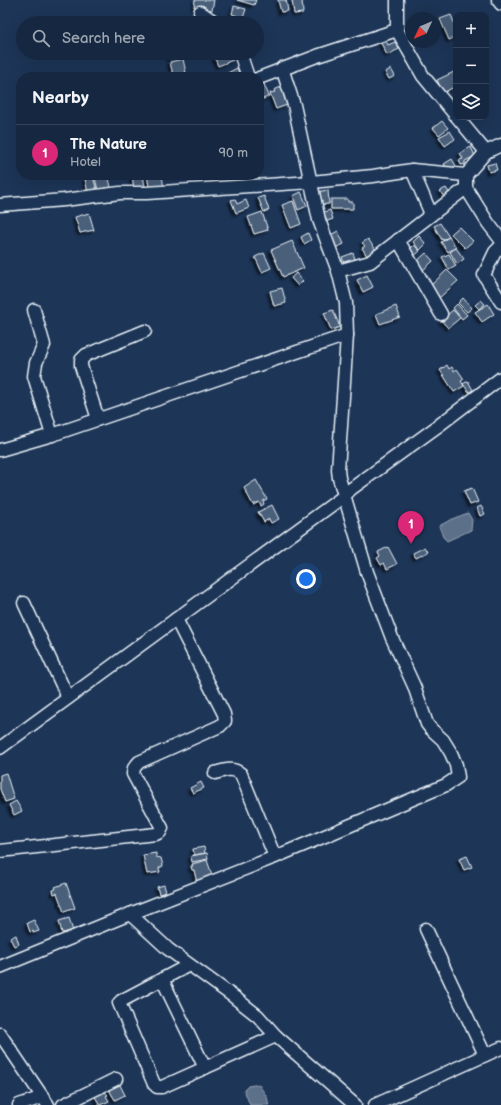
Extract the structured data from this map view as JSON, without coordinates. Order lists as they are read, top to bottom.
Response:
{
  "north": "bottom left",
  "page": {
    "map_buttons": ["+", "−"],
    "search": "Search here",
    "heading": "Nearby",
    "list": [
      {
        "mark": "1",
        "name": "The Nature",
        "note": "Hotel",
        "value": "90 m"
      }
    ],
    "pins": "1"
  }
}
